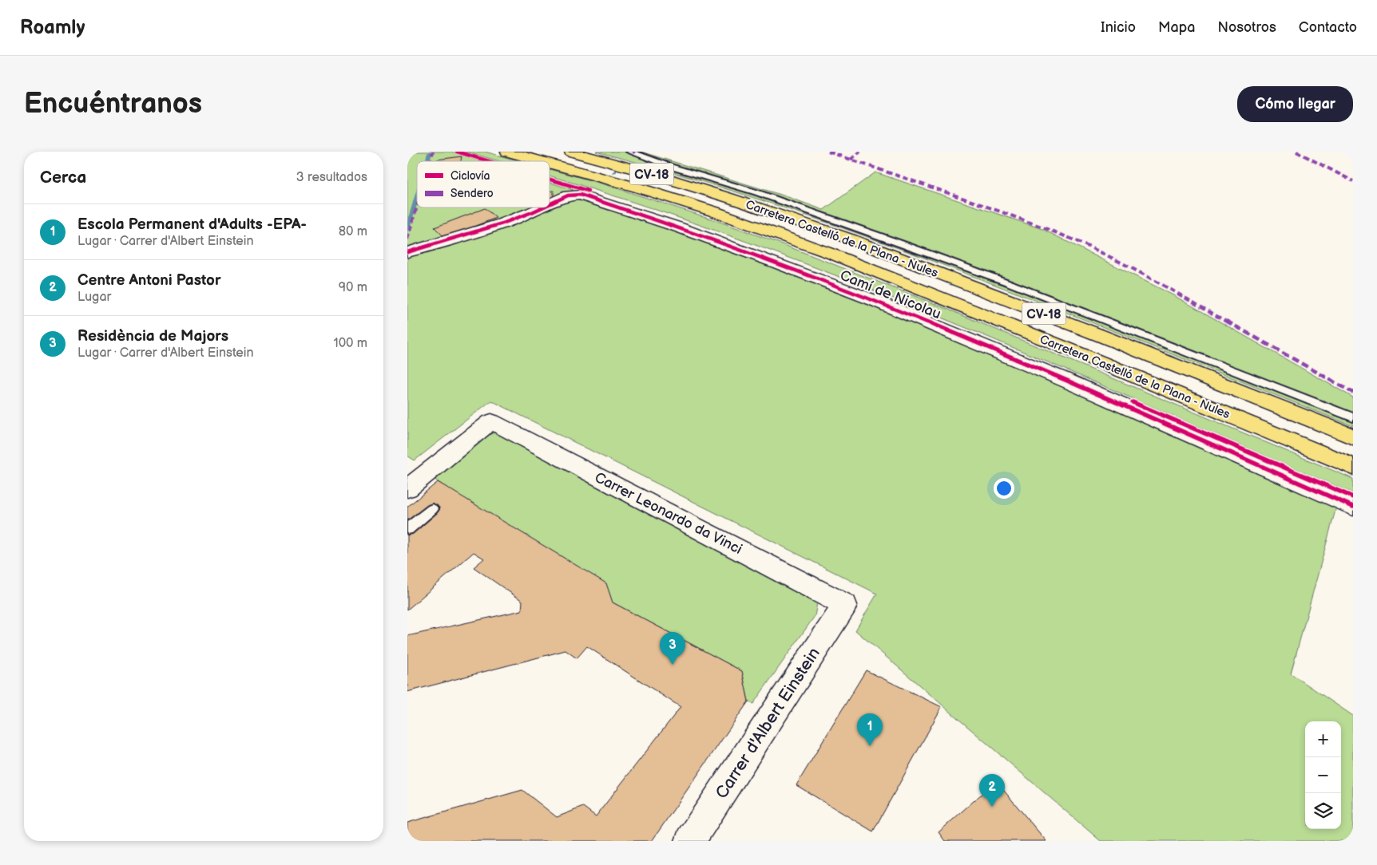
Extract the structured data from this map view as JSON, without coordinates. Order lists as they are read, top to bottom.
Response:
{
  "streets": {
    "main road": ["CV-18", "Carretera Castelló de la Plana - Nules"],
    "street": ["Camí de Nicolau", "Carrer Leonardo da Vinci", "Carrer d'Albert Einstein"]
  },
  "crossings": [
    ["Carrer Leonardo da Vinci", "Carrer d'Albert Einstein"]
  ],
  "legend": ["Ciclovía", "Sendero"],
  "page": {
    "header": "Roamly",
    "nav": [
      "Inicio",
      "Mapa",
      "Nosotros",
      "Contacto"
    ],
    "buttons": "Cómo llegar",
    "title": "Encuéntranos",
    "heading": ["Cerca", "3 resultados"],
    "list": [
      {
        "mark": "1",
        "name": "Escola Permanent d'Adults -EPA-",
        "note": "Lugar · Carrer d'Albert Einstein",
        "value": "80 m"
      },
      {
        "mark": "2",
        "name": "Centre Antoni Pastor",
        "note": "Lugar",
        "value": "90 m"
      },
      {
        "mark": "3",
        "name": "Residència de Majors",
        "note": "Lugar · Carrer d'Albert Einstein",
        "value": "100 m"
      }
    ],
    "pins": ["3", "1", "2"],
    "map_buttons": ["+", "−"]
  }
}
